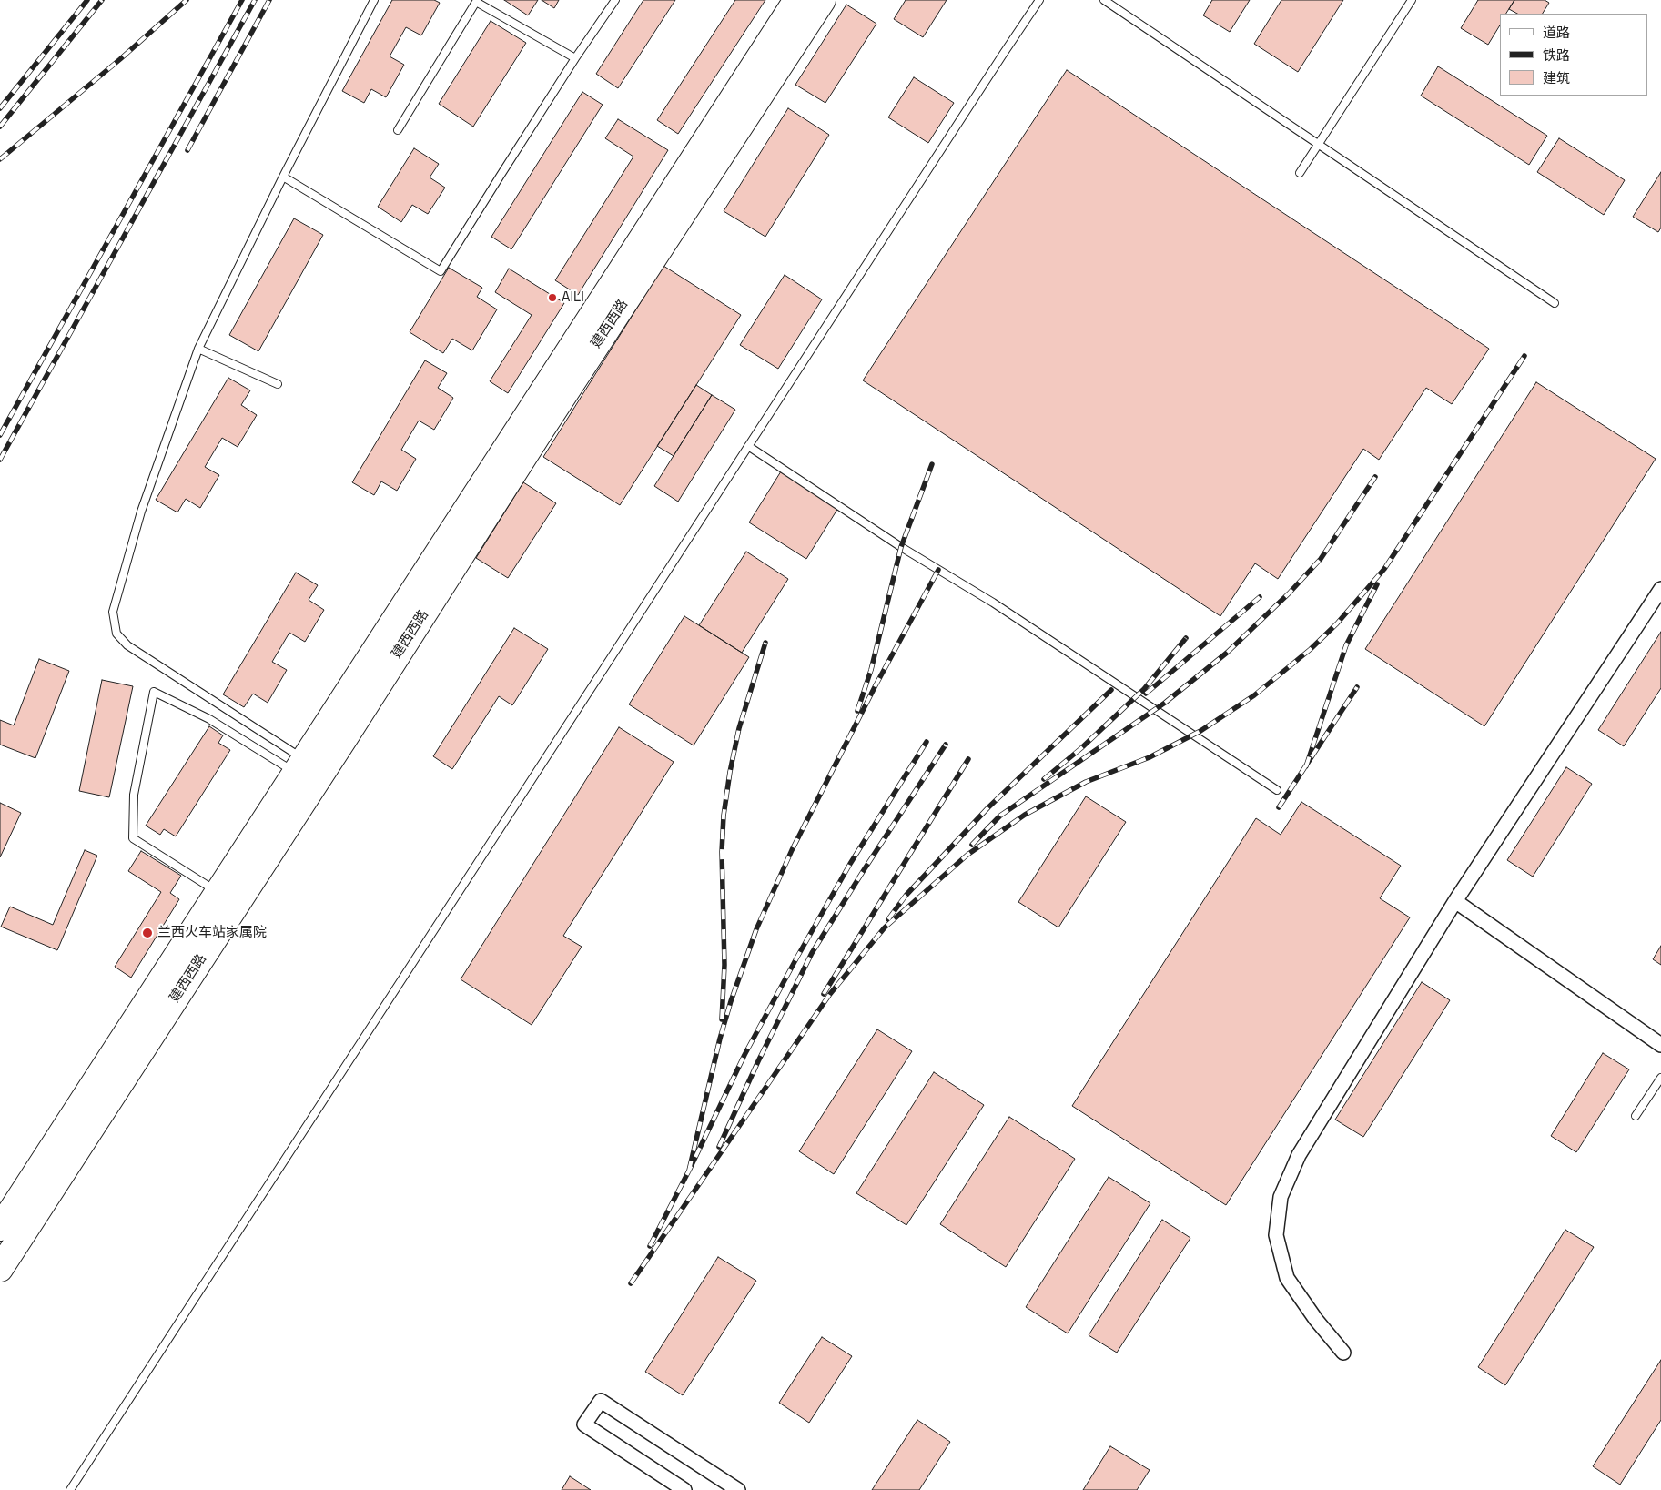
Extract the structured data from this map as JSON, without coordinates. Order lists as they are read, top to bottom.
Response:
{
  "streets": {
    "highway": ["建西西路"]
  },
  "places": ["AILI", "兰西火车站家属院"],
  "legend": ["道路", "铁路", "建筑"]
}
